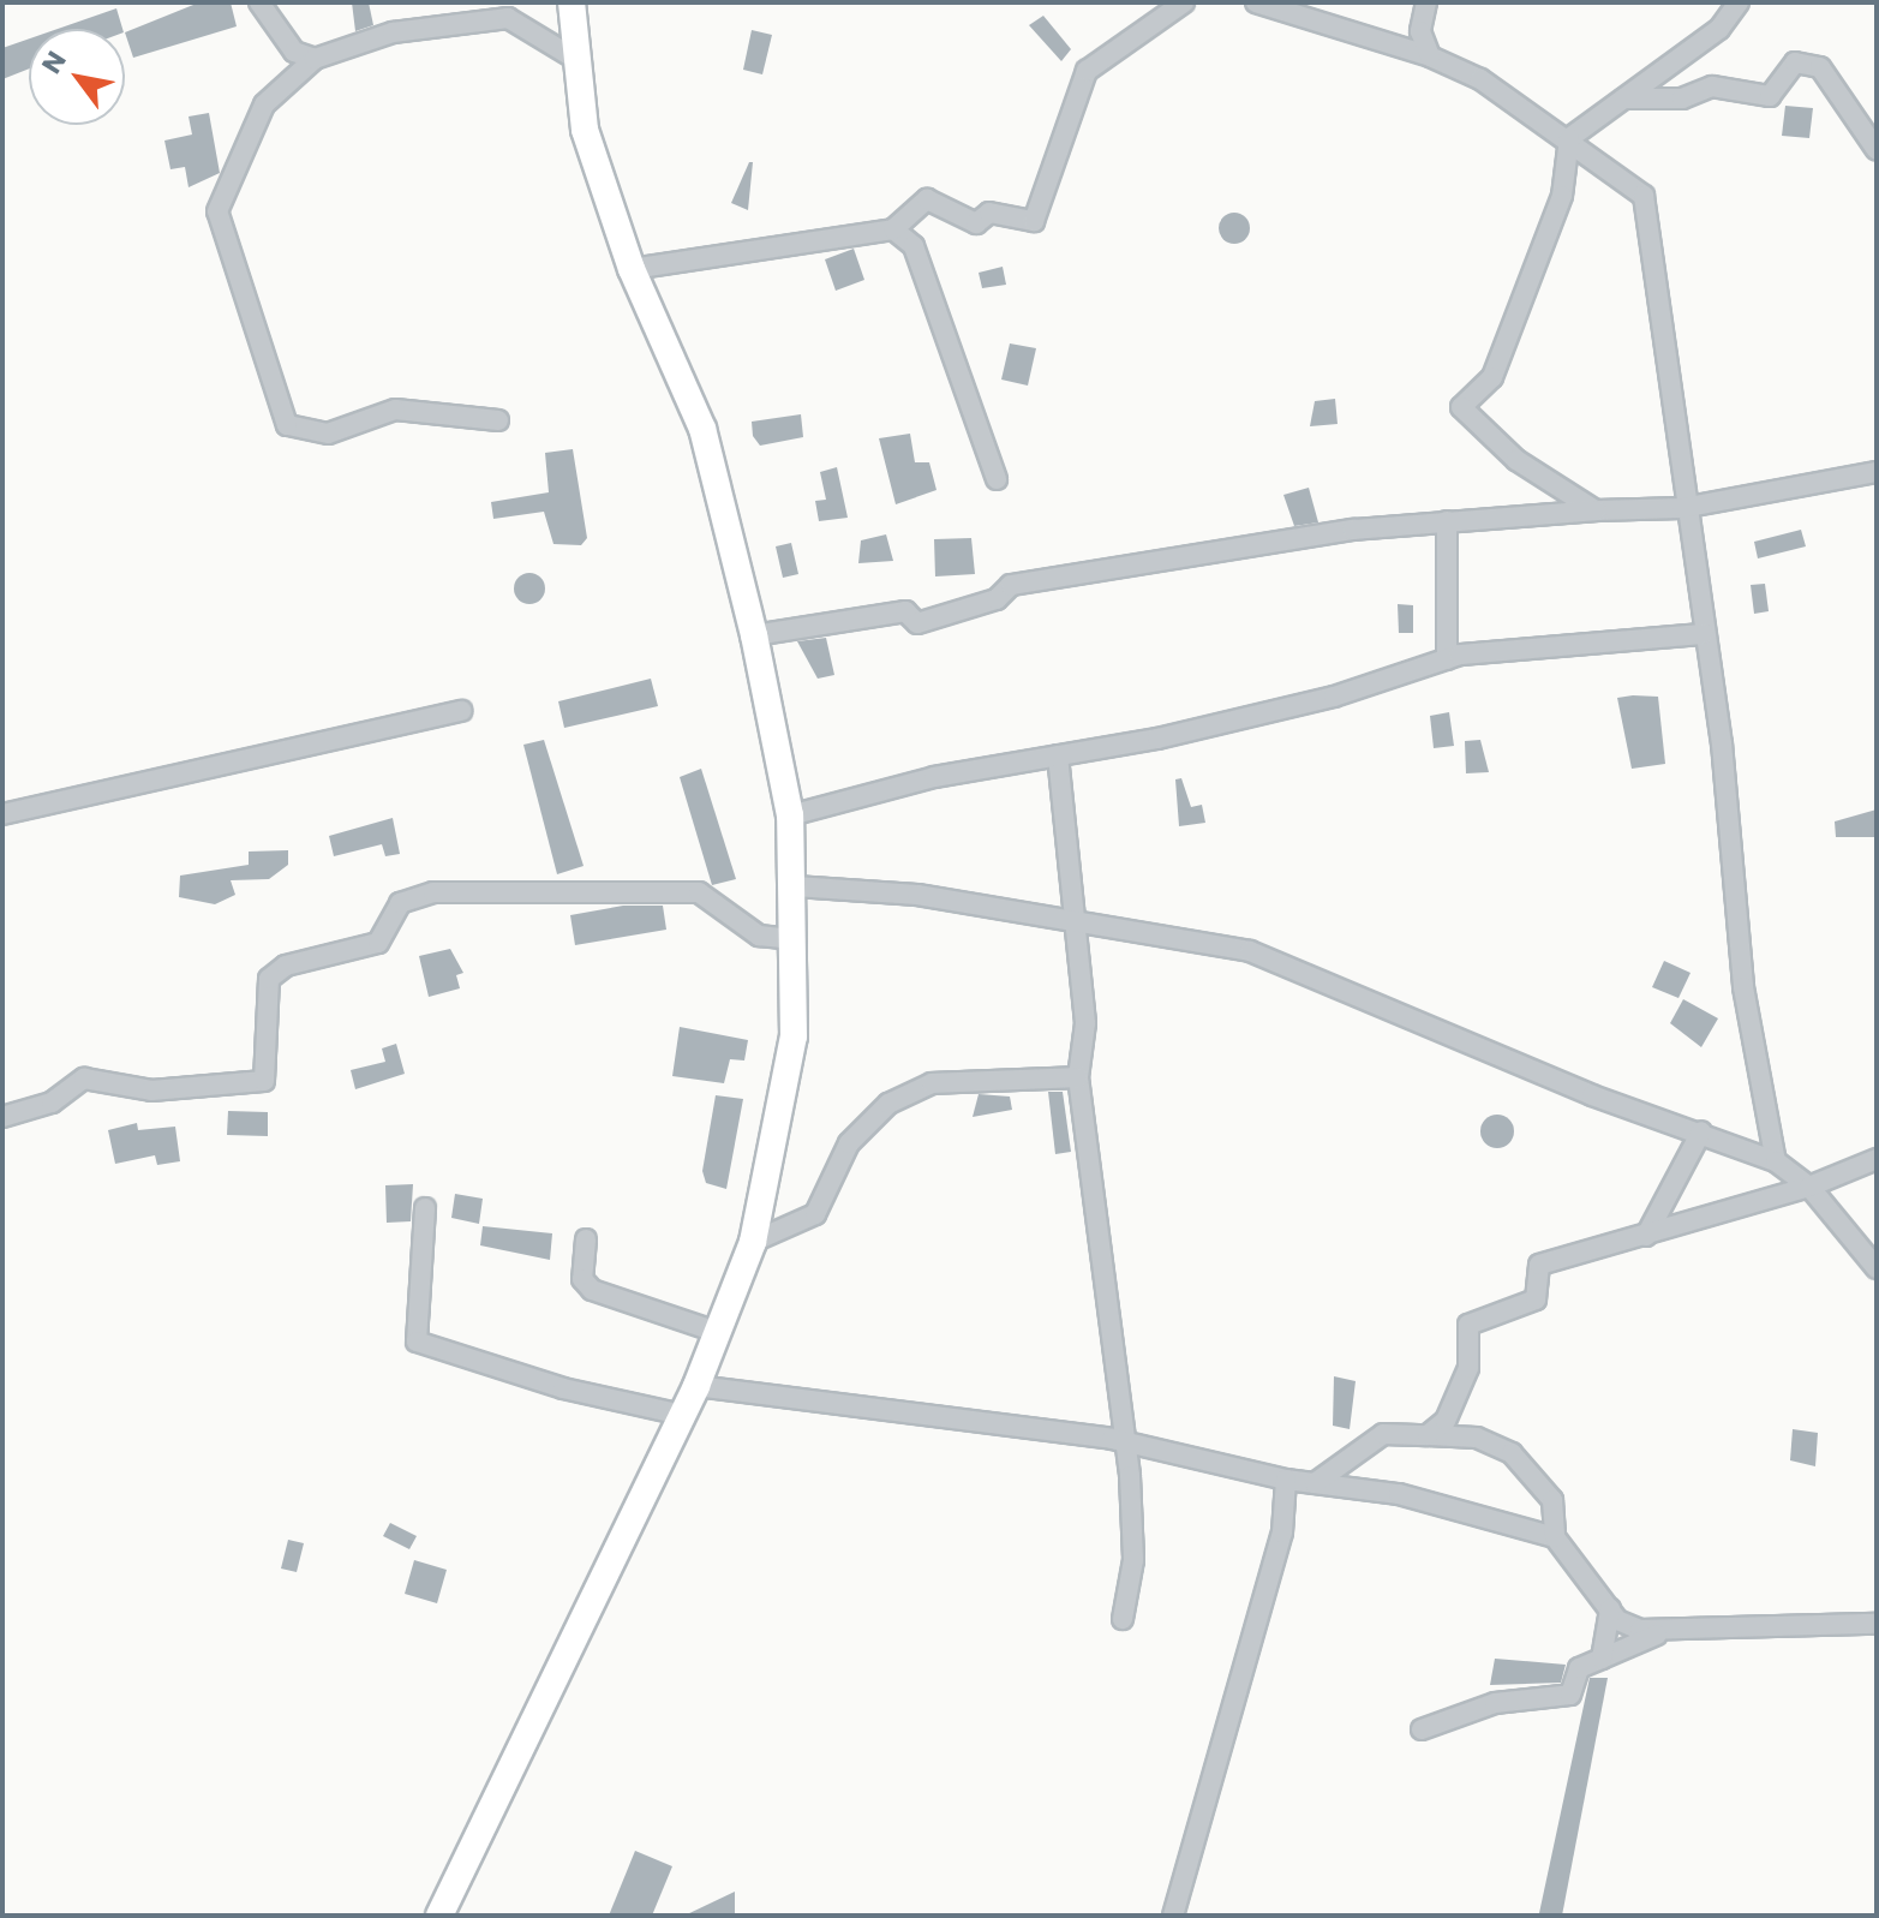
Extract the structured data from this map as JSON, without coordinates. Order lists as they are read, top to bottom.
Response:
{
  "north": "top left"
}
